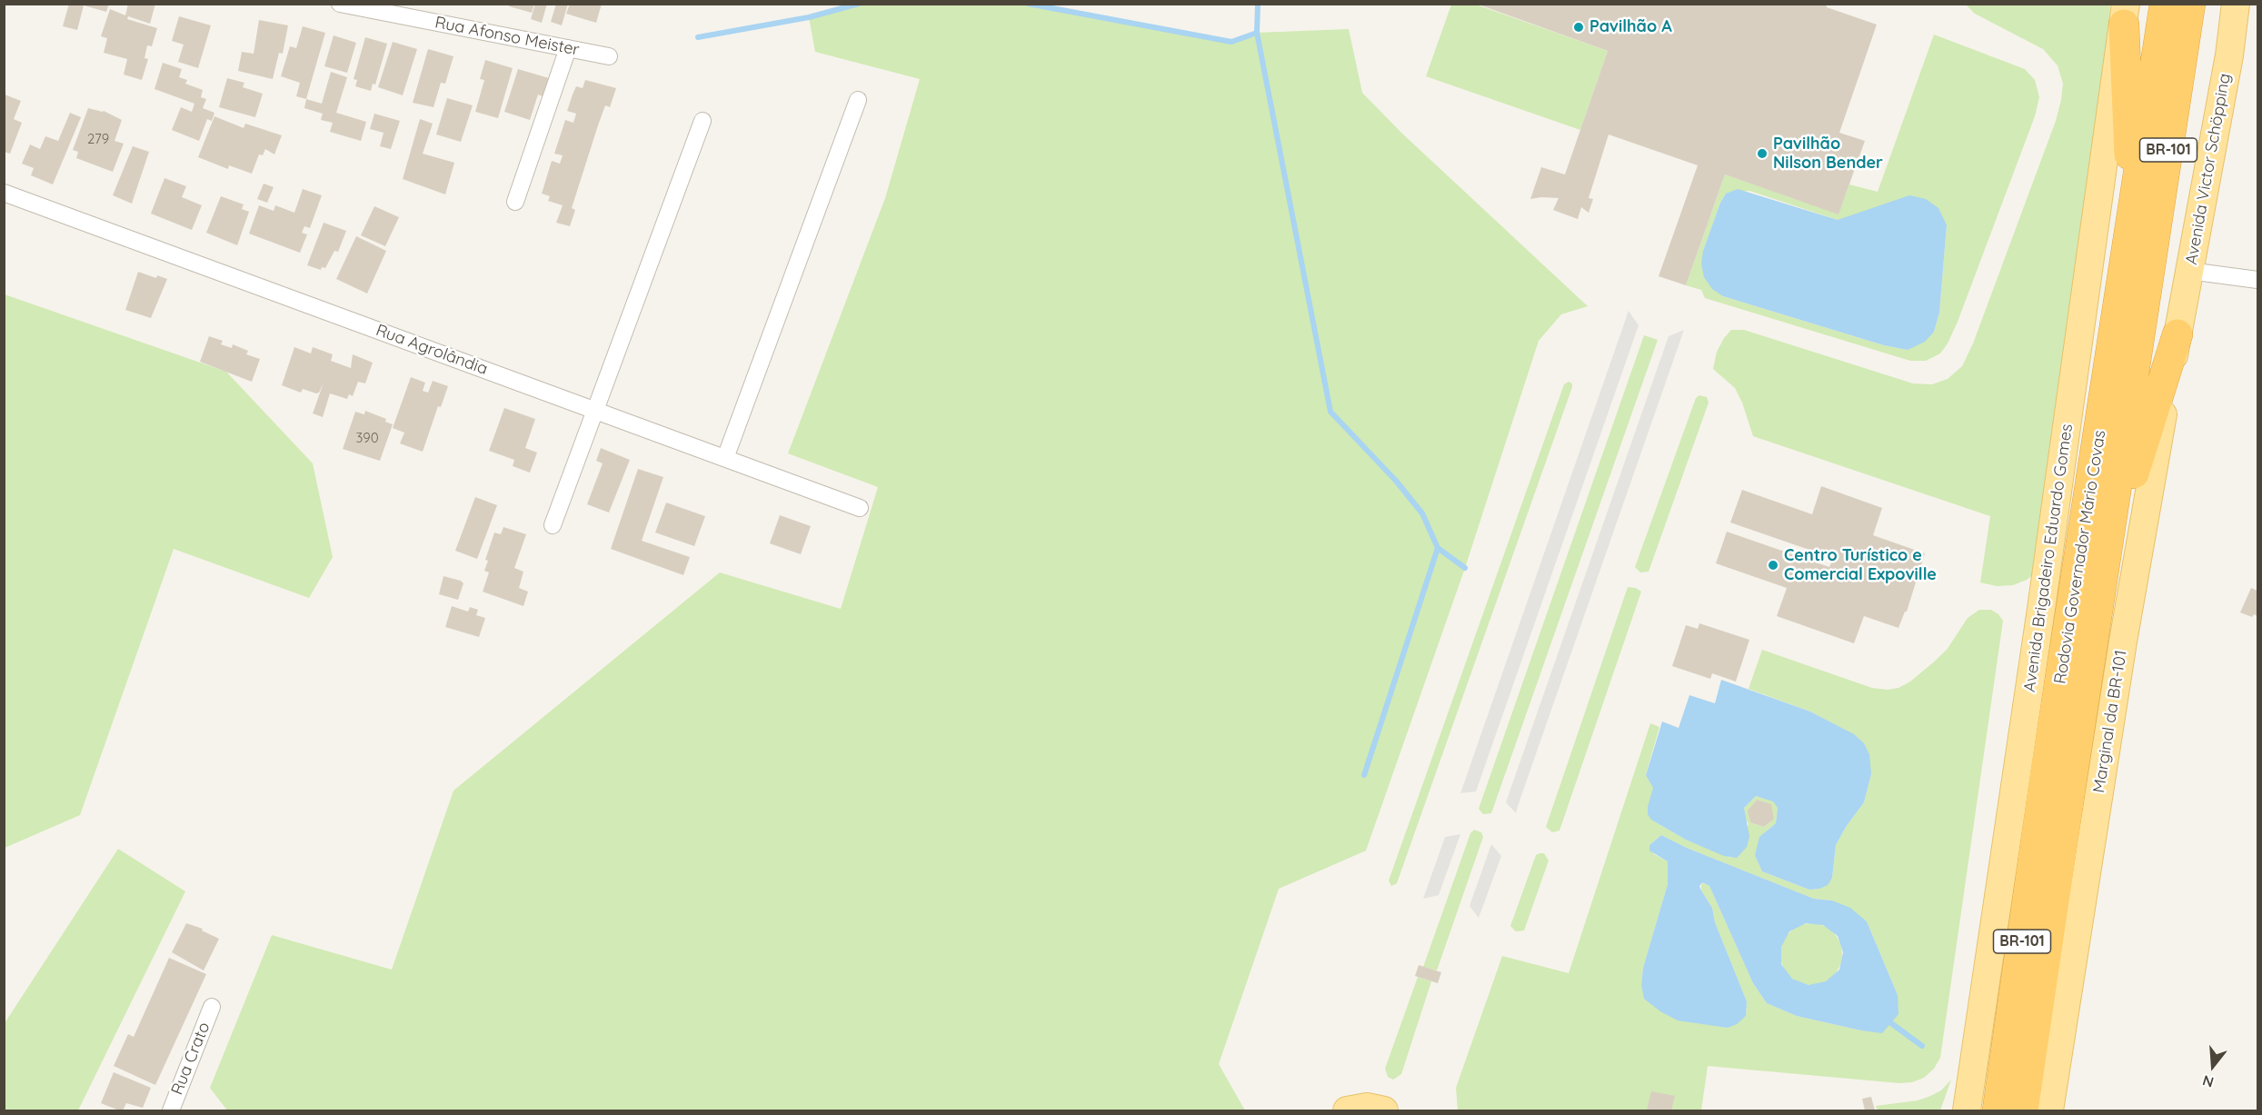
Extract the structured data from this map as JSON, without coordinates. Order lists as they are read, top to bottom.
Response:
{
  "streets": {
    "highway": ["BR-101", "Rodovia Governador Mário Covas"],
    "main road": ["Avenida Victor Schöpping", "Avenida Brigadeiro Eduardo Gomes", "Marginal da BR-101"],
    "street": ["Rua Afonso Meister", "Rua Agrolândia", "Rua Crato"]
  },
  "crossings": [
    ["Avenida Victor Schöpping", "Marginal da BR-101"]
  ],
  "places": ["Pavilhão A", "Pavilhão Nilson Bender", "Centro Turístico e Comercial Expoville"],
  "house_numbers": ["279", "390"],
  "north": "bottom"
}
